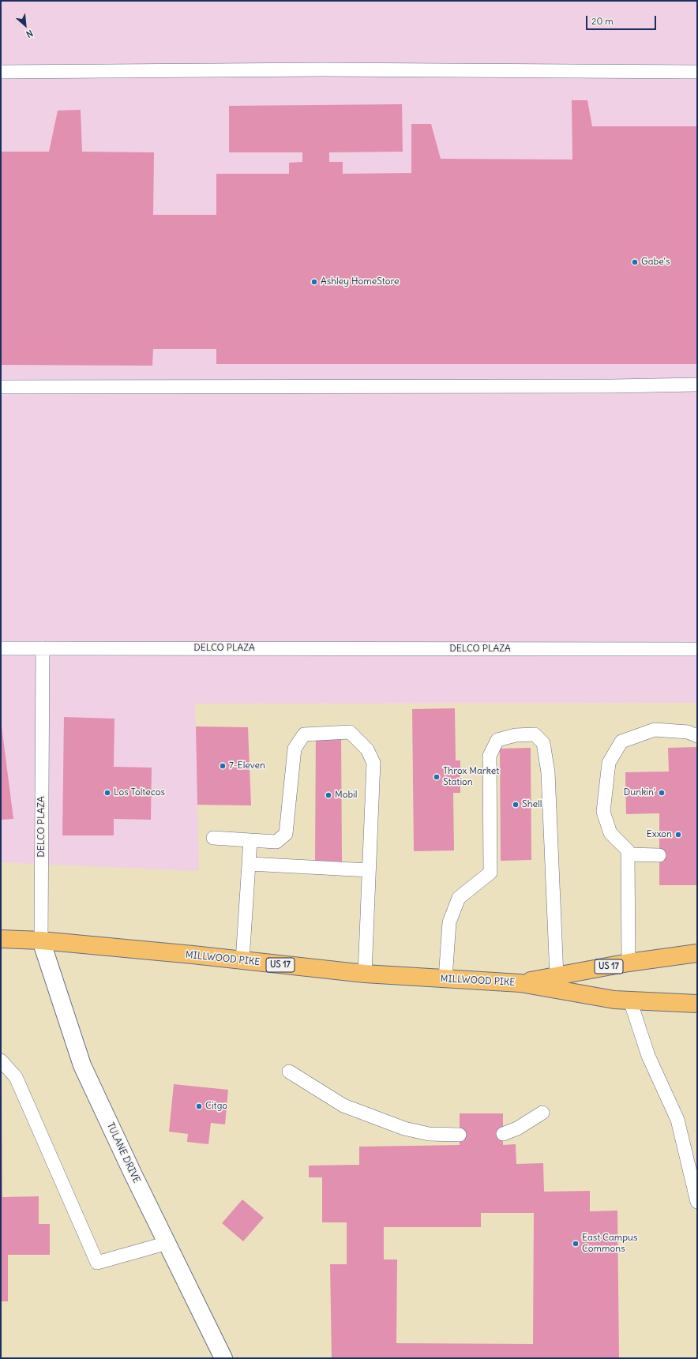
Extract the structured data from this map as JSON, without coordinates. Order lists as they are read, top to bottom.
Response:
{
  "streets": {
    "highway": ["MILLWOOD PIKE", "US 17"],
    "street": ["TULANE DRIVE"],
    "lane": ["DELCO PLAZA"]
  },
  "crossings": [
    ["DELCO PLAZA", "MILLWOOD PIKE"],
    ["DELCO PLAZA", "TULANE DRIVE"],
    ["MILLWOOD PIKE", "TULANE DRIVE"]
  ],
  "places": [
    "Gabe's",
    "Ashley HomeStore",
    "7-Eleven",
    "Throx Market Station",
    "Los Toltecos",
    "Dunkin'",
    "Mobil",
    "Shell",
    "Exxon",
    "Citgo",
    "East Campus Commons"
  ],
  "scale_bar": "20 m",
  "north": "bottom right"
}
